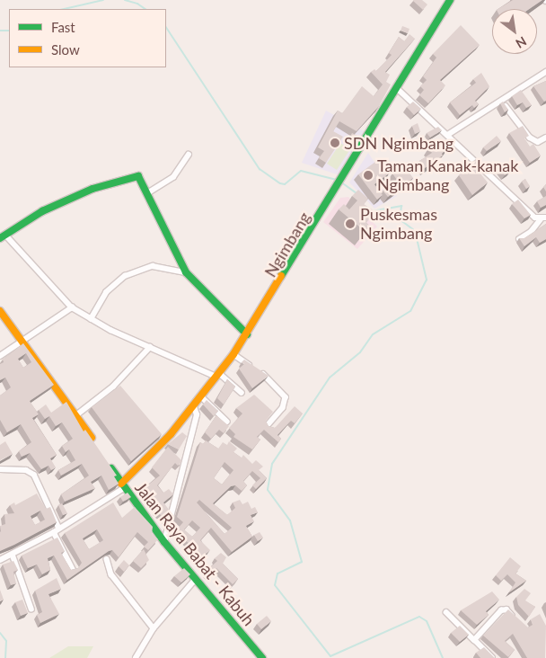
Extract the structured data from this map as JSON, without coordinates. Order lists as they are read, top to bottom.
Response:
{
  "streets": {
    "street": ["Ngimbang", "Jalan Raya Babat - Kabuh"]
  },
  "crossings": [
    ["Ngimbang", "Jalan Raya Babat - Kabuh"]
  ],
  "places": ["SDN Ngimbang", "Taman Kanak-kanak Ngimbang", "Puskesmas Ngimbang"],
  "legend": ["Fast", "Slow"],
  "north": "bottom right"
}
